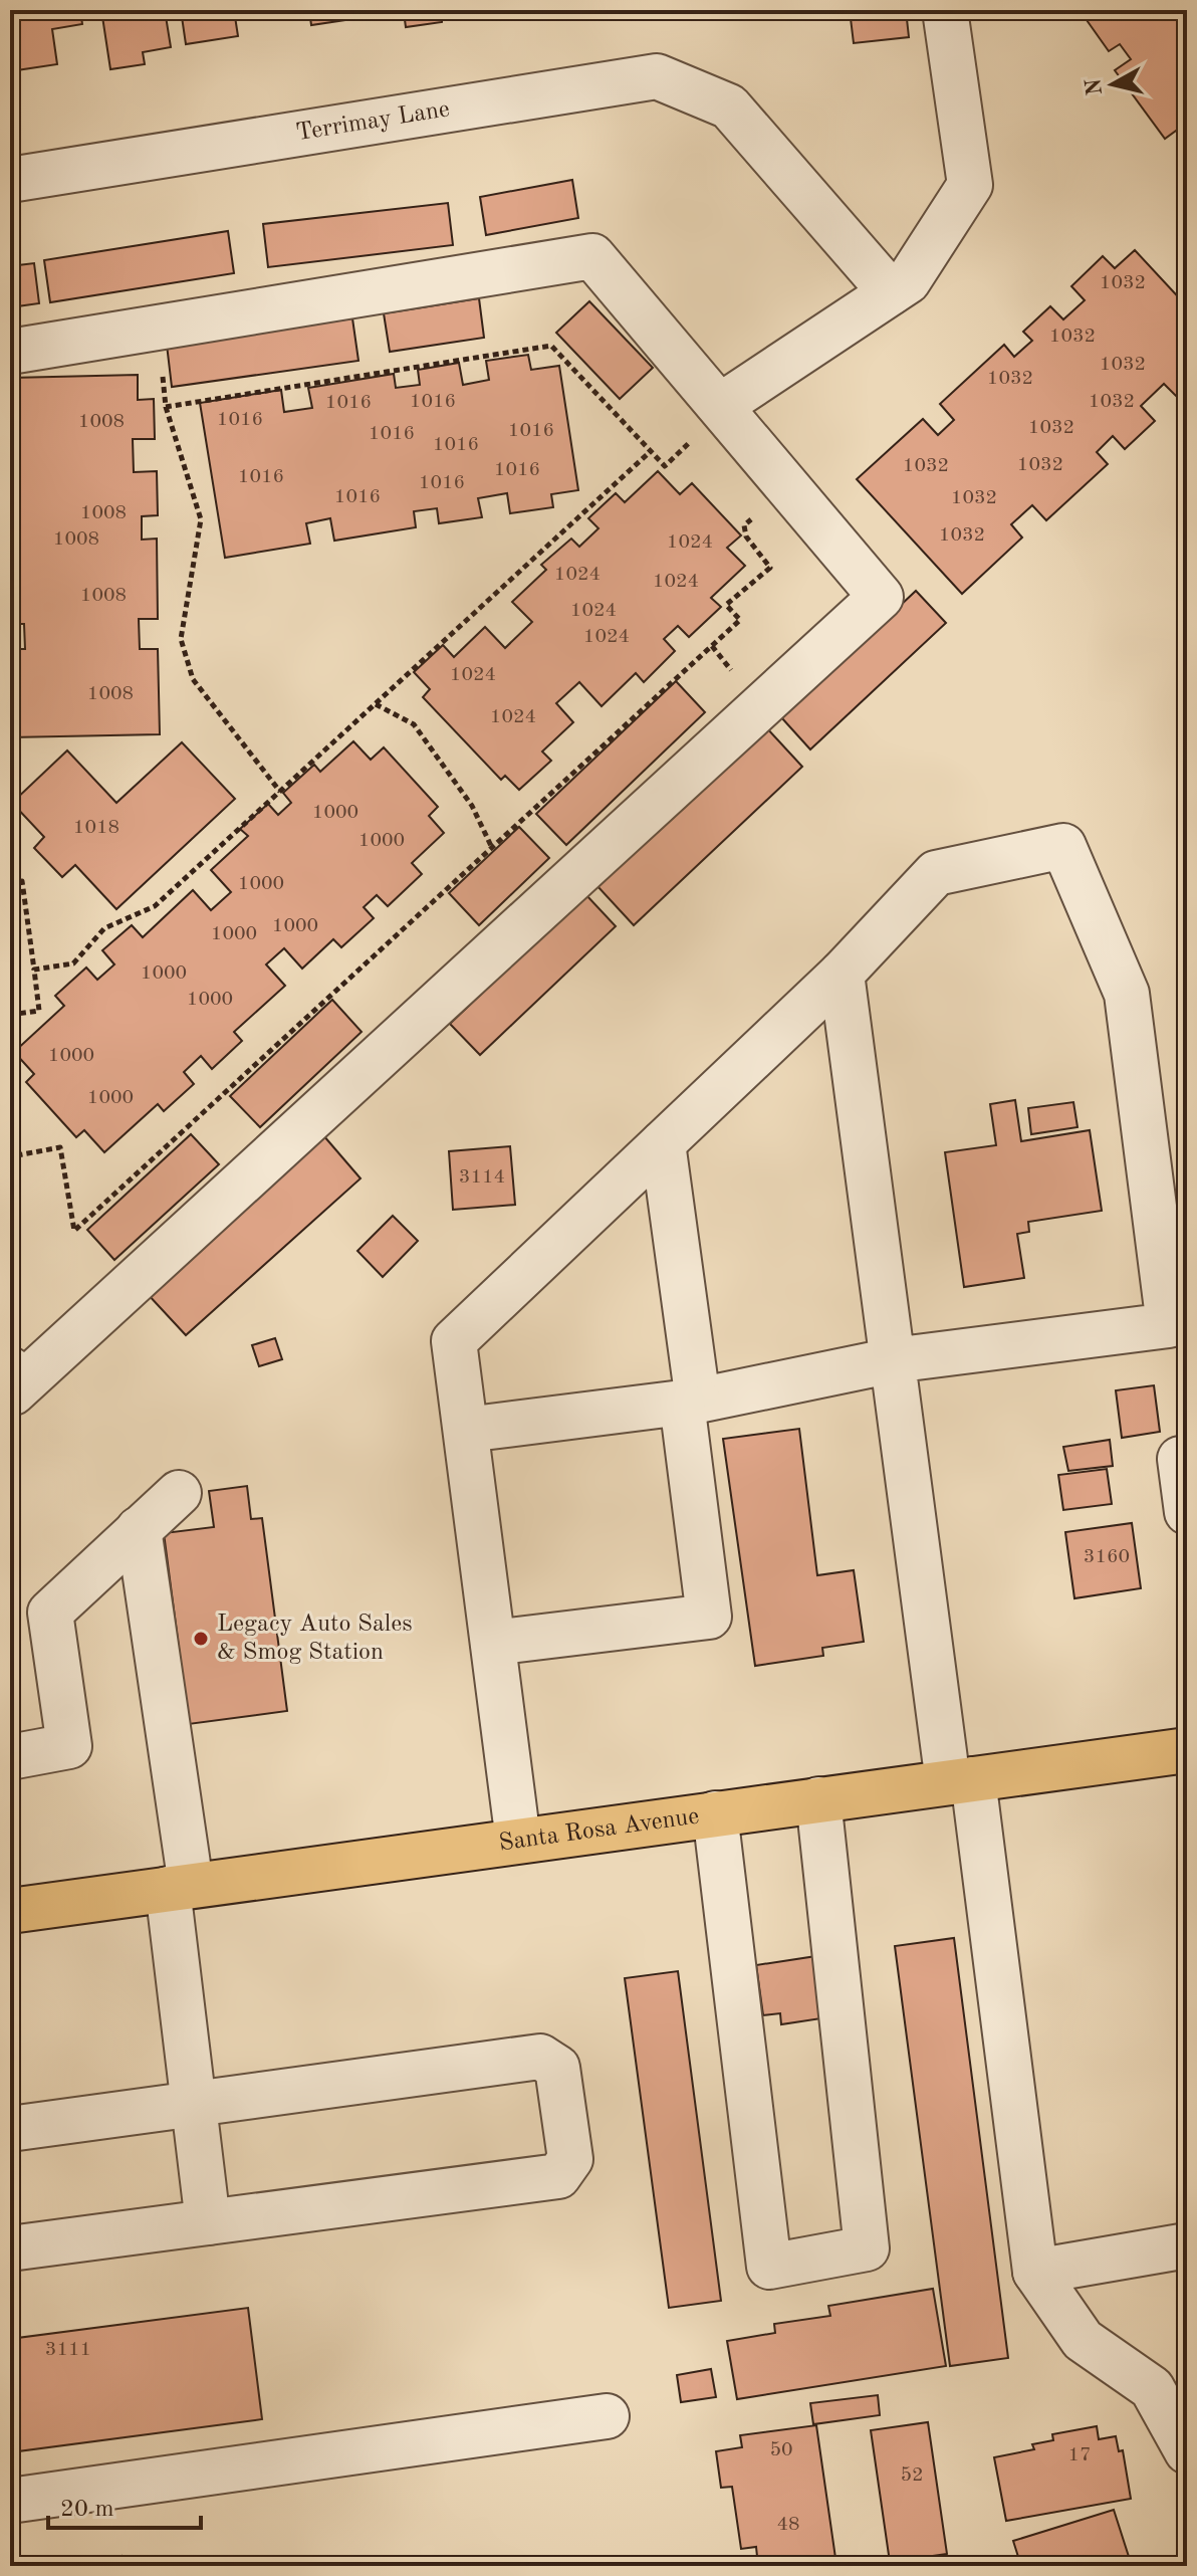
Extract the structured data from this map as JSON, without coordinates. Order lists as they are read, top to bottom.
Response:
{
  "streets": {
    "main road": ["Santa Rosa Avenue"],
    "street": ["Terrimay Lane"]
  },
  "places": ["Legacy Auto Sales & Smog Station"],
  "house_numbers": [
    "1032",
    "1032",
    "1032",
    "1032",
    "1016",
    "1032",
    "1016",
    "1016",
    "1008",
    "1032",
    "1016",
    "1016",
    "1016",
    "1032",
    "1032",
    "1016",
    "1016",
    "1016",
    "1016",
    "1032",
    "1008",
    "1032",
    "1008",
    "1024",
    "1024",
    "1024",
    "1008",
    "1024",
    "1024",
    "1024",
    "1008",
    "1024",
    "1000",
    "1018",
    "1000",
    "1000",
    "1000",
    "1000",
    "1000",
    "1000",
    "1000",
    "1000",
    "3114",
    "3160",
    "3111",
    "50",
    "17",
    "52",
    "48"
  ],
  "scale_bar": "20 m",
  "north": "left"
}
